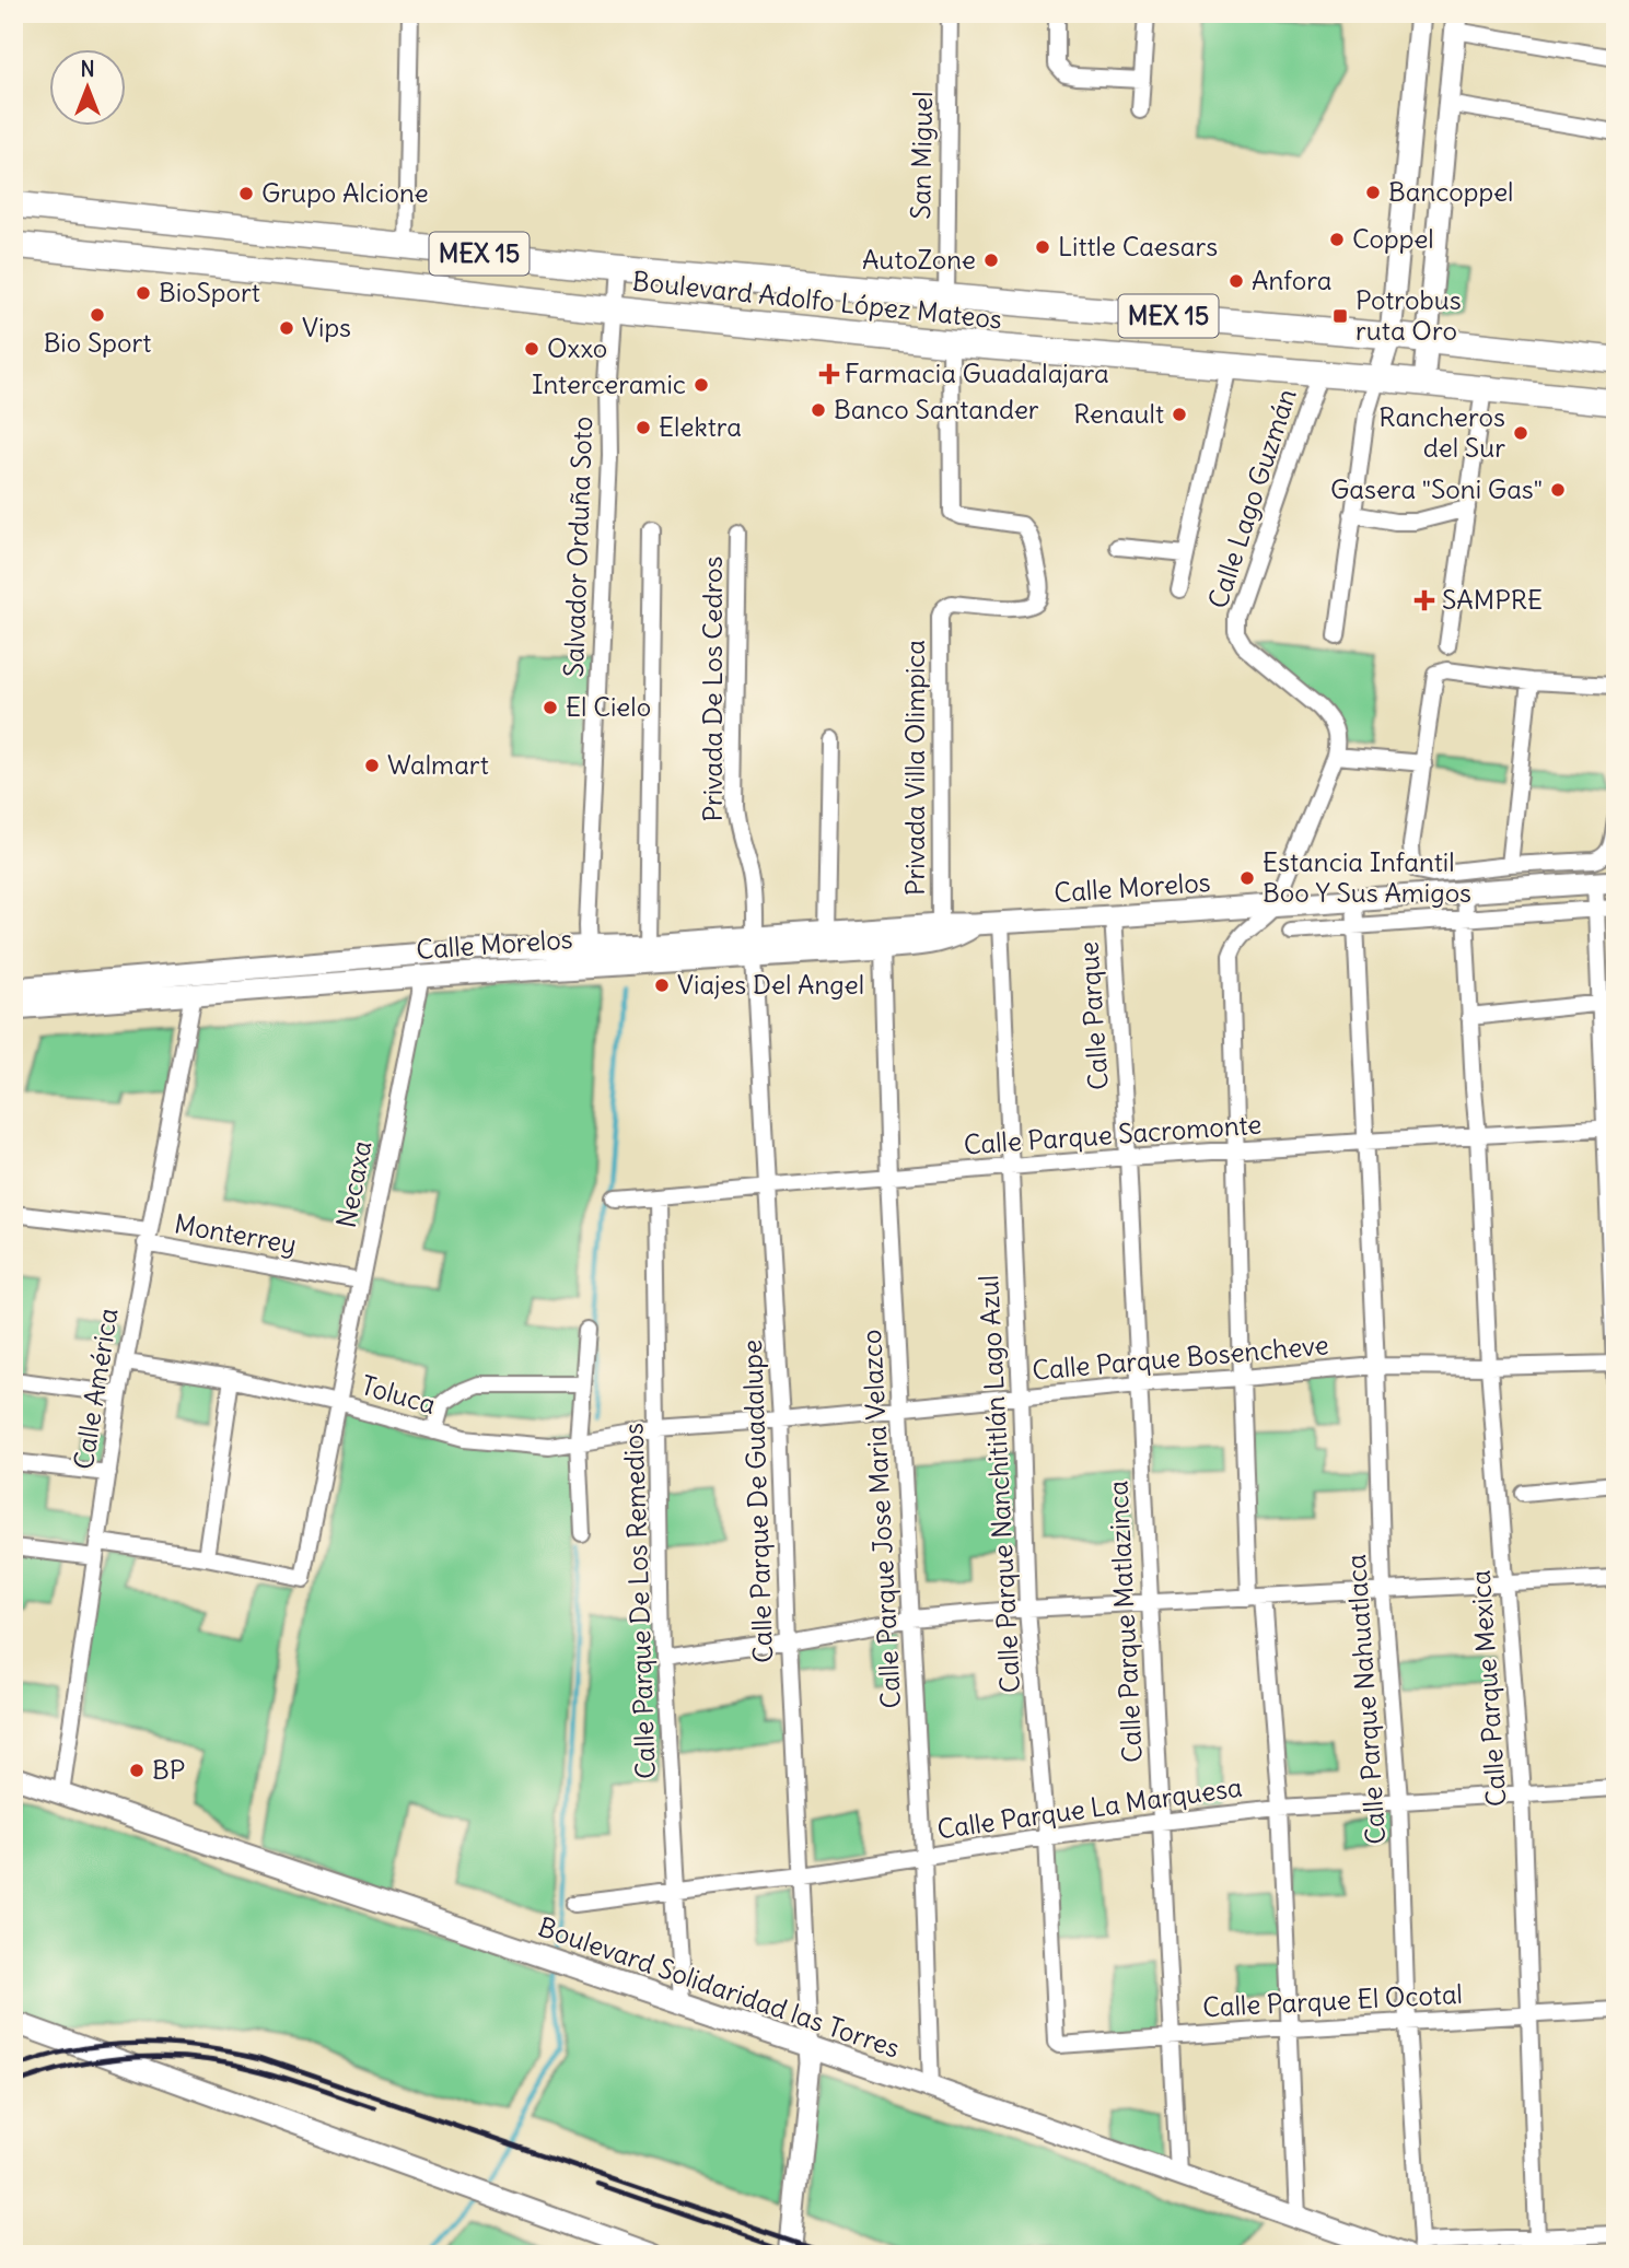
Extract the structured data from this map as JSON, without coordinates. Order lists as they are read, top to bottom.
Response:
{
  "streets": {
    "main road": [
      "MEX 15",
      "Boulevard Adolfo López Mateos",
      "Calle Morelos",
      "Boulevard Solidaridad las Torres"
    ],
    "street": [
      "San Miguel",
      "Calle Lago Guzmán",
      "Salvador Orduña Soto",
      "Privada De Los Cedros",
      "Privada Villa Olimpica",
      "Calle Parque",
      "Calle Parque Sacromonte",
      "Necaxa",
      "Monterrey",
      "Calle Parque Bosencheve",
      "Calle América",
      "Toluca",
      "Calle Parque Nanchititlán Lago Azul",
      "Calle Parque De Guadalupe",
      "Calle Parque Jose Maria Velazco",
      "Calle Parque De Los Remedios",
      "Calle Parque Matlazinca",
      "Calle Parque Mexica",
      "Calle Parque Nahuatlaca",
      "Calle Parque La Marquesa",
      "Calle Parque El Ocotal"
    ]
  },
  "crossings": [
    ["San Miguel", "Boulevard Adolfo López Mateos"],
    ["Boulevard Adolfo López Mateos", "Calle Lago Guzmán"],
    ["Boulevard Adolfo López Mateos", "Salvador Orduña Soto"],
    ["Boulevard Adolfo López Mateos", "Privada Villa Olimpica"],
    ["Calle Lago Guzmán", "Calle Morelos"],
    ["Salvador Orduña Soto", "Calle Morelos"],
    ["Privada De Los Cedros", "Calle Morelos"],
    ["Privada De Los Cedros", "Calle Parque De Guadalupe"],
    ["Privada Villa Olimpica", "Calle Morelos"],
    ["Calle Morelos", "Calle Parque"],
    ["Calle Morelos", "Necaxa"],
    ["Calle Morelos", "Calle América"],
    ["Calle Morelos", "Calle Parque Nanchititlán Lago Azul"],
    ["Calle Morelos", "Calle Parque De Guadalupe"],
    ["Calle Morelos", "Calle Parque Jose Maria Velazco"],
    ["Calle Morelos", "Calle Parque Mexica"],
    ["Calle Morelos", "Calle Parque Nahuatlaca"],
    ["Calle Parque", "Calle Parque Sacromonte"],
    ["Calle Parque", "Calle Parque Matlazinca"],
    ["Calle Parque Sacromonte", "Calle Parque Nanchititlán Lago Azul"],
    ["Calle Parque Sacromonte", "Calle Parque De Guadalupe"],
    ["Calle Parque Sacromonte", "Calle Parque Jose Maria Velazco"],
    ["Calle Parque Sacromonte", "Calle Parque De Los Remedios"],
    ["Calle Parque Sacromonte", "Calle Parque Matlazinca"],
    ["Calle Parque Sacromonte", "Calle Parque Mexica"],
    ["Calle Parque Sacromonte", "Calle Parque Nahuatlaca"],
    ["Necaxa", "Monterrey"],
    ["Necaxa", "Toluca"],
    ["Monterrey", "Calle América"],
    ["Calle Parque Bosencheve", "Toluca"],
    ["Calle Parque Bosencheve", "Calle Parque Nanchititlán Lago Azul"],
    ["Calle Parque Bosencheve", "Calle Parque De Guadalupe"],
    ["Calle Parque Bosencheve", "Calle Parque Jose Maria Velazco"],
    ["Calle Parque Bosencheve", "Calle Parque De Los Remedios"],
    ["Calle Parque Bosencheve", "Calle Parque Matlazinca"],
    ["Calle Parque Bosencheve", "Calle Parque Mexica"],
    ["Calle Parque Bosencheve", "Calle Parque Nahuatlaca"],
    ["Calle América", "Toluca"],
    ["Calle América", "Boulevard Solidaridad las Torres"],
    ["Toluca", "Calle Parque De Los Remedios"],
    ["Calle Parque Nanchititlán Lago Azul", "Calle Parque La Marquesa"],
    ["Calle Parque Nanchititlán Lago Azul", "Calle Parque El Ocotal"],
    ["Calle Parque De Guadalupe", "Calle Parque La Marquesa"],
    ["Calle Parque De Guadalupe", "Boulevard Solidaridad las Torres"],
    ["Calle Parque Jose Maria Velazco", "Calle Parque La Marquesa"],
    ["Calle Parque Jose Maria Velazco", "Boulevard Solidaridad las Torres"],
    ["Calle Parque De Los Remedios", "Calle Parque La Marquesa"],
    ["Calle Parque De Los Remedios", "Boulevard Solidaridad las Torres"],
    ["Calle Parque Matlazinca", "Calle Parque La Marquesa"],
    ["Calle Parque Matlazinca", "Boulevard Solidaridad las Torres"],
    ["Calle Parque Matlazinca", "Calle Parque El Ocotal"],
    ["Calle Parque Mexica", "Calle Parque La Marquesa"],
    ["Calle Parque Mexica", "Calle Parque El Ocotal"],
    ["Calle Parque Nahuatlaca", "Calle Parque La Marquesa"],
    ["Calle Parque Nahuatlaca", "Boulevard Solidaridad las Torres"],
    ["Calle Parque Nahuatlaca", "Calle Parque El Ocotal"]
  ],
  "places": {
    "other": [
      "Bancoppel",
      "Grupo Alcione",
      "Coppel",
      "Little Caesars",
      "AutoZone",
      "Anfora",
      "BioSport",
      "Bio Sport",
      "Vips",
      "Oxxo",
      "Interceramic",
      "Banco Santander",
      "Renault",
      "Elektra",
      "Rancheros del Sur",
      "Gasera \"Soni Gas\"",
      "El Cielo",
      "Walmart",
      "Estancia Infantil Boo Y Sus Amigos",
      "Viajes Del Angel",
      "BP"
    ],
    "transit": ["Potrobus ruta Oro"],
    "health": ["Farmacia Guadalajara", "SAMPRE"]
  },
  "north": "top"
}
